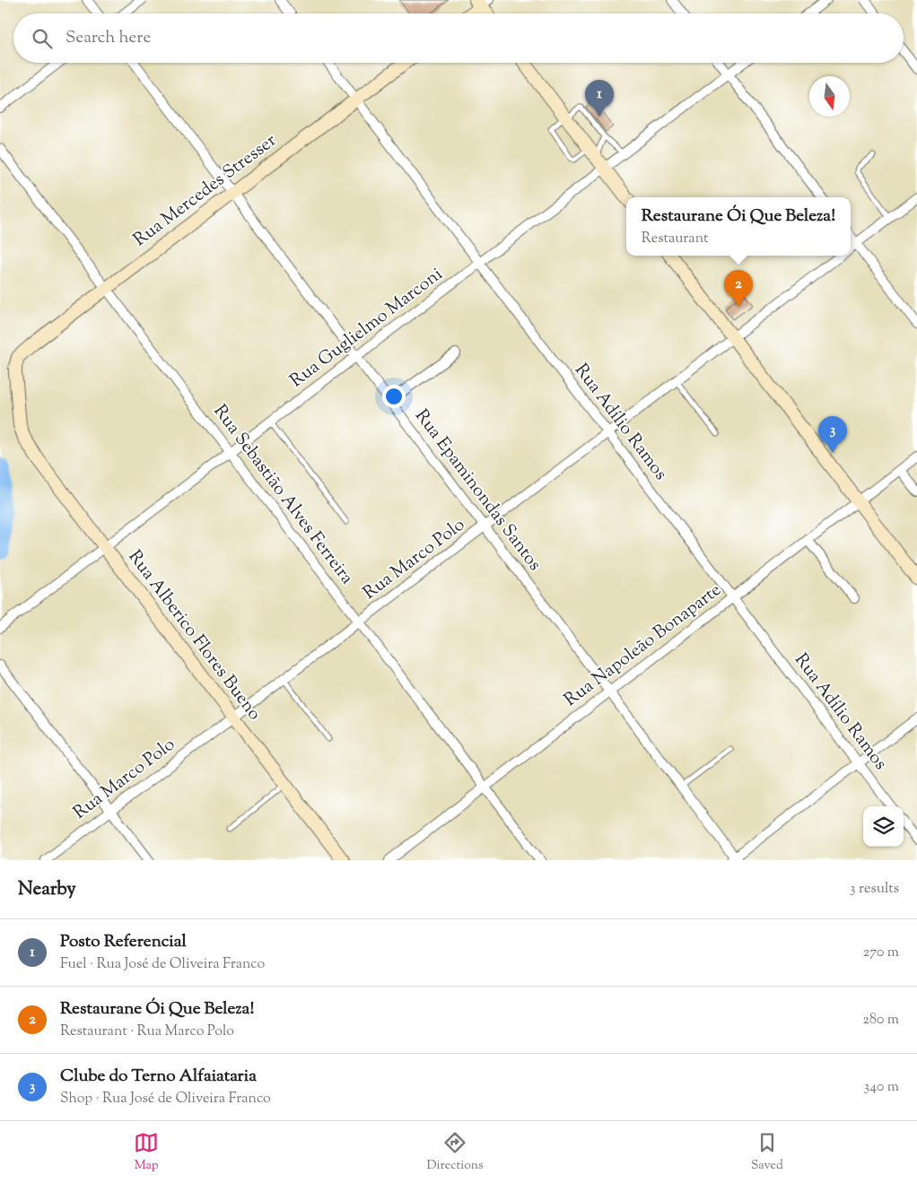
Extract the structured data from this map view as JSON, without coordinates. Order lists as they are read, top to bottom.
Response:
{
  "streets": {
    "street": [
      "Rua Mercedes Stresser",
      "Rua Guglielmo Marconi",
      "Rua Adílio Ramos",
      "Rua Epaminondas Santos",
      "Rua Sebastião Alves Ferreira",
      "Rua Marco Polo",
      "Rua Alberico Flores Bueno",
      "Rua Napoleão Bonaparte"
    ]
  },
  "crossings": [
    ["Rua Mercedes Stresser", "Rua Adílio Ramos"],
    ["Rua Mercedes Stresser", "Rua Epaminondas Santos"],
    ["Rua Mercedes Stresser", "Rua Sebastião Alves Ferreira"],
    ["Rua Mercedes Stresser", "Rua Alberico Flores Bueno"],
    ["Rua Guglielmo Marconi", "Rua Adílio Ramos"],
    ["Rua Guglielmo Marconi", "Rua Epaminondas Santos"],
    ["Rua Guglielmo Marconi", "Rua Sebastião Alves Ferreira"],
    ["Rua Guglielmo Marconi", "Rua Alberico Flores Bueno"],
    ["Rua Adílio Ramos", "Rua Marco Polo"],
    ["Rua Adílio Ramos", "Rua Napoleão Bonaparte"],
    ["Rua Epaminondas Santos", "Rua Marco Polo"],
    ["Rua Epaminondas Santos", "Rua Napoleão Bonaparte"],
    ["Rua Sebastião Alves Ferreira", "Rua Marco Polo"],
    ["Rua Sebastião Alves Ferreira", "Rua Napoleão Bonaparte"],
    ["Rua Marco Polo", "Rua Alberico Flores Bueno"]
  ],
  "north": "bottom",
  "page": {
    "search": "Search here",
    "pins": ["1", "2", "3"],
    "popup": ["Restaurane Ói Que Beleza!", "Restaurant"],
    "heading": ["Nearby", "3 results"],
    "list": [
      {
        "mark": "1",
        "name": "Posto Referencial",
        "note": "Fuel · Rua José de Oliveira Franco",
        "value": "270 m"
      },
      {
        "mark": "2",
        "name": "Restaurane Ói Que Beleza!",
        "note": "Restaurant · Rua Marco Polo",
        "value": "280 m"
      },
      {
        "mark": "3",
        "name": "Clube do Terno Alfaiataria",
        "note": "Shop · Rua José de Oliveira Franco",
        "value": "340 m"
      }
    ],
    "nav": ["Map", "Directions", "Saved"]
  }
}
